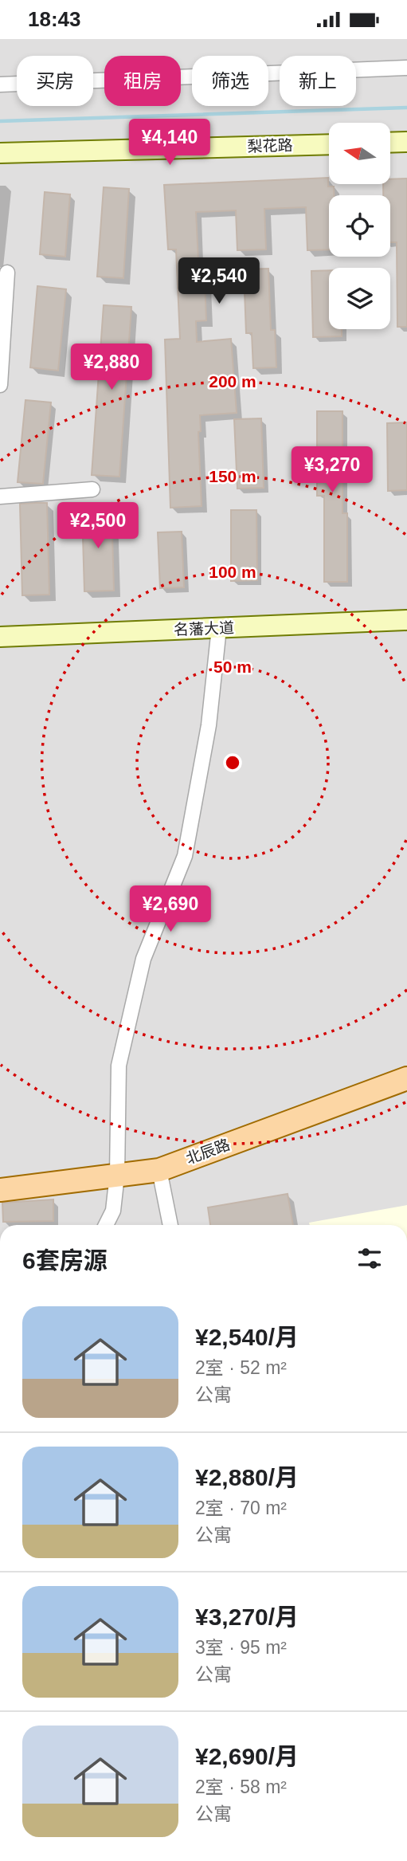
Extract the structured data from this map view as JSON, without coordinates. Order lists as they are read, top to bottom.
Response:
{
  "streets": {
    "main road": ["梨花路", "名藩大道", "北辰路"]
  },
  "north": "left",
  "page": {
    "status": "18:43",
    "chip": [
      "买房",
      "租房",
      "筛选",
      "新上"
    ],
    "price": [
      "¥4,140",
      "¥2,540",
      "¥2,880",
      "¥3,270",
      "¥2,500",
      "¥2,690"
    ],
    "heading": "6套房源",
    "list": [
      {
        "name": "¥2,540/月",
        "note": "2室 · 52 m² · 公寓"
      },
      {
        "name": "¥2,880/月",
        "note": "2室 · 70 m² · 公寓"
      },
      {
        "name": "¥3,270/月",
        "note": "3室 · 95 m² · 公寓"
      },
      {
        "name": "¥2,690/月",
        "note": "2室 · 58 m² · 公寓"
      }
    ]
  },
  "rings": [
    "200 m",
    "150 m",
    "100 m",
    "50 m"
  ]
}
